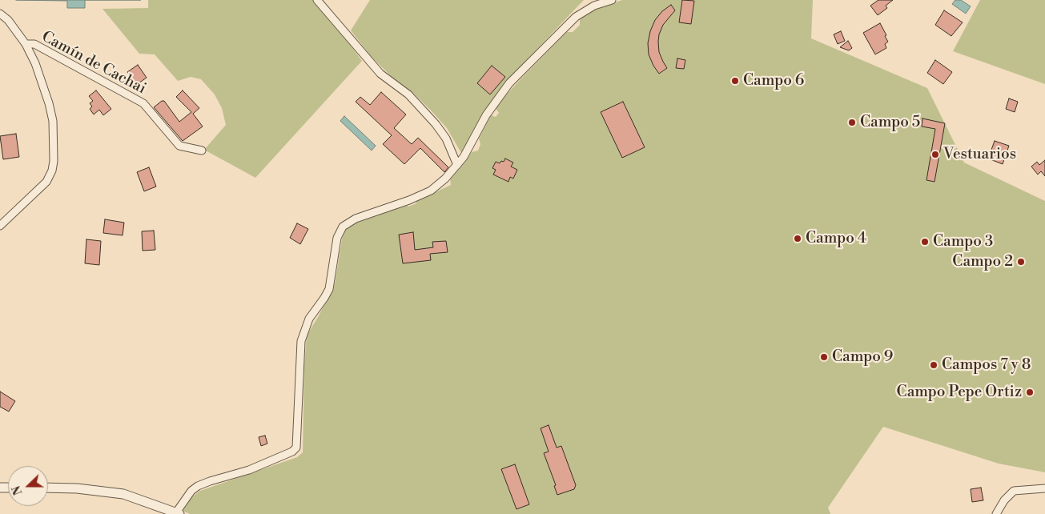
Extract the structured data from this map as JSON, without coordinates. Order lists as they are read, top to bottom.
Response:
{
  "streets": {
    "street": ["Camín de Cachai"]
  },
  "places": [
    "Campo 6",
    "Campo 5",
    "Vestuarios",
    "Campo 4",
    "Campo 3",
    "Campo 2",
    "Campo 9",
    "Campos 7 y 8",
    "Campo Pepe Ortiz"
  ],
  "north": "left"
}
